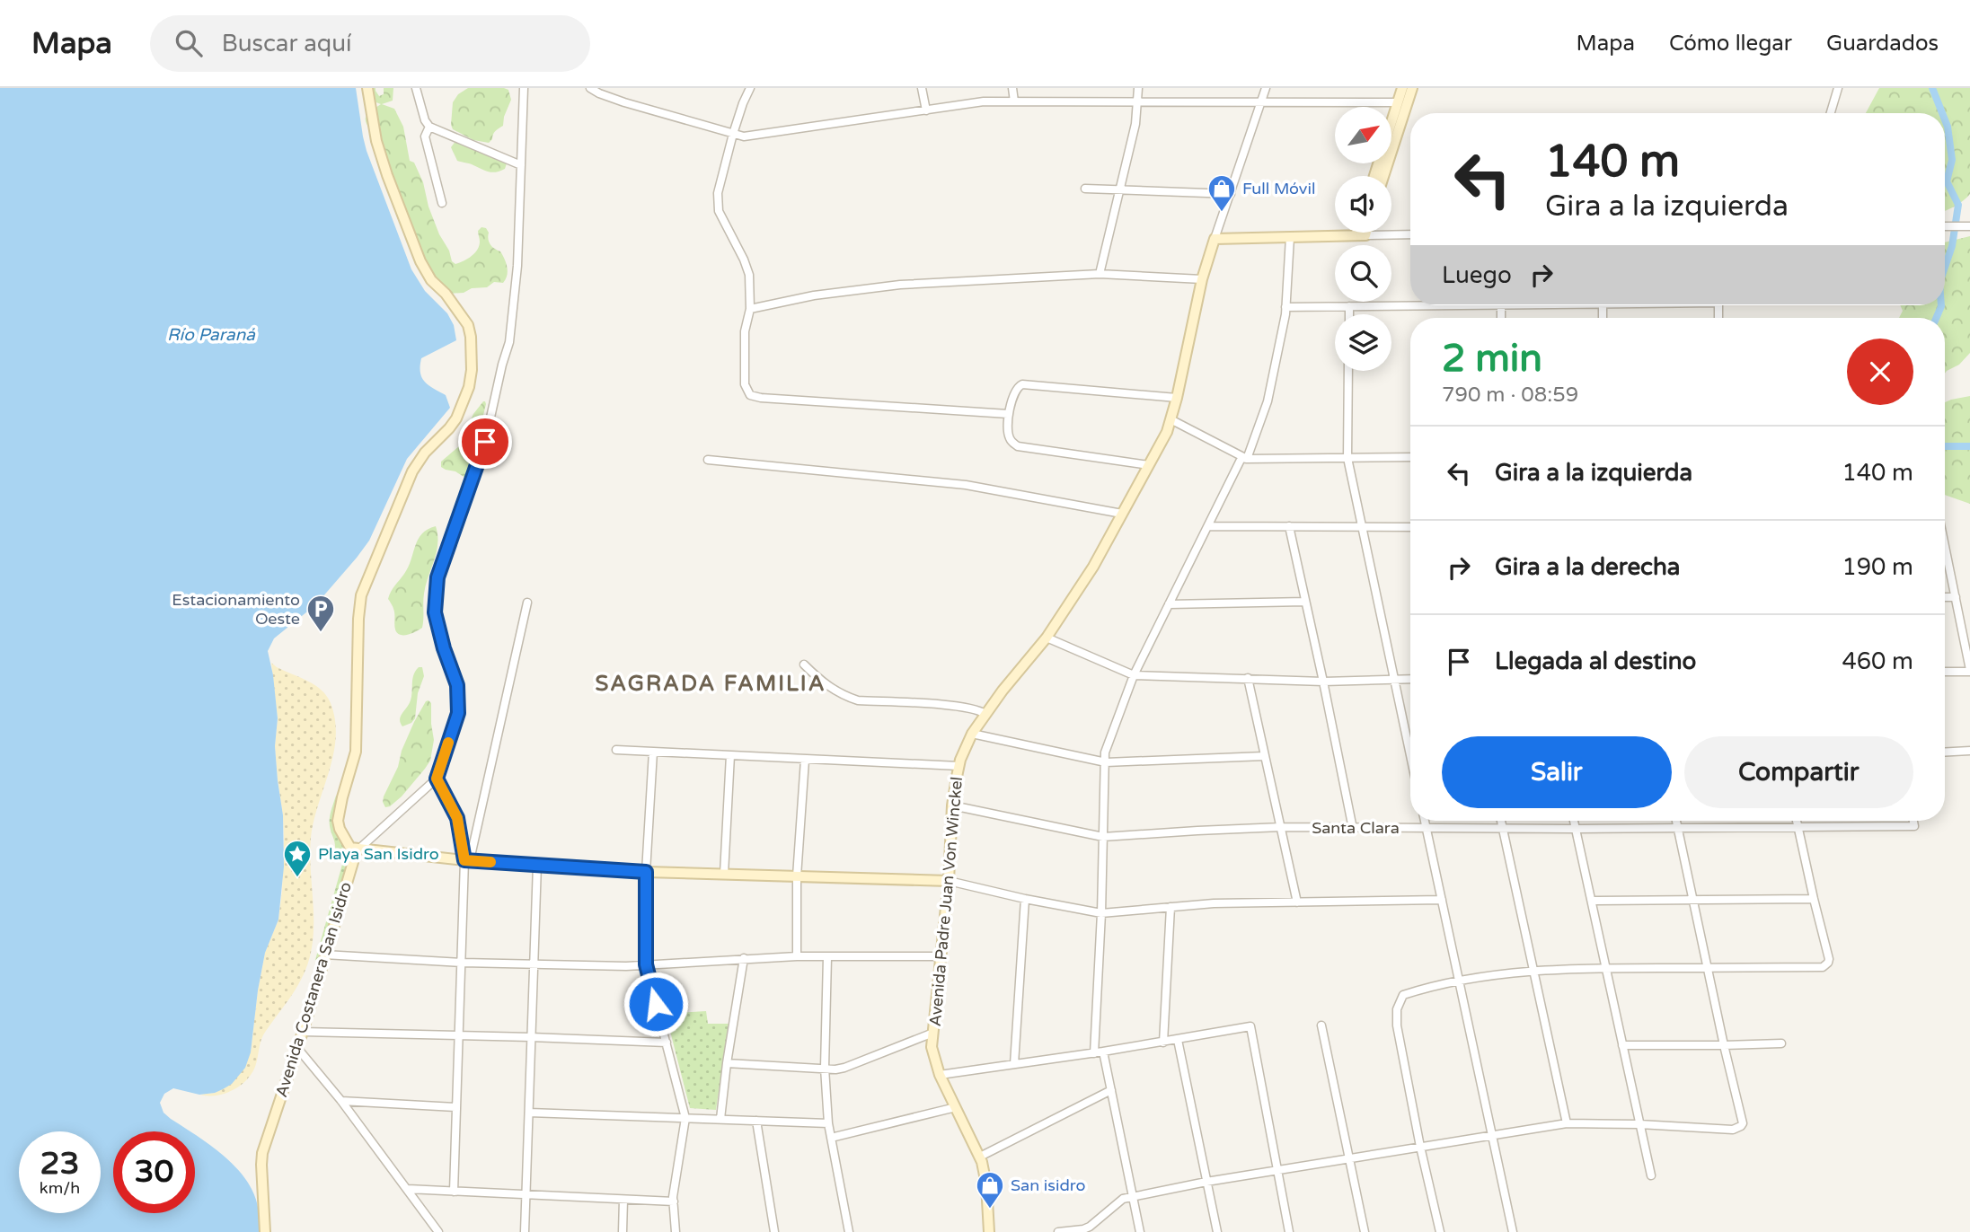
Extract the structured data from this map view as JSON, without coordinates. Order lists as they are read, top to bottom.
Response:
{
  "streets": {
    "main road": ["Avenida Padre Juan Von Winckel", "Avenida Costanera San Isidro"],
    "street": ["Santa Clara"]
  },
  "crossings": [
    ["Santa Clara", "Avenida Padre Juan Von Winckel"]
  ],
  "districts": ["SAGRADA FAMILIA"],
  "water": ["Río Paraná"],
  "places": {
    "shop": ["Full Móvil", "San isidro"],
    "parking": ["Estacionamiento Oeste"],
    "place": ["Playa San Isidro"]
  },
  "north": "top right",
  "page": {
    "header": "Mapa",
    "search": "Buscar aquí",
    "nav": ["Mapa", "Cómo llegar", "Guardados"],
    "turn": ["140 m", "Gira a la izquierda"],
    "then": "Luego",
    "heading": ["2 min", "790 m · 08:59"],
    "list": [
      {
        "name": "Gira a la izquierda",
        "value": "140 m"
      },
      {
        "name": "Gira a la derecha",
        "value": "190 m"
      },
      {
        "name": "Llegada al destino",
        "value": "460 m"
      }
    ],
    "buttons": ["Salir", "Compartir"],
    "speed": "23 km/h",
    "limit": "30"
  }
}
